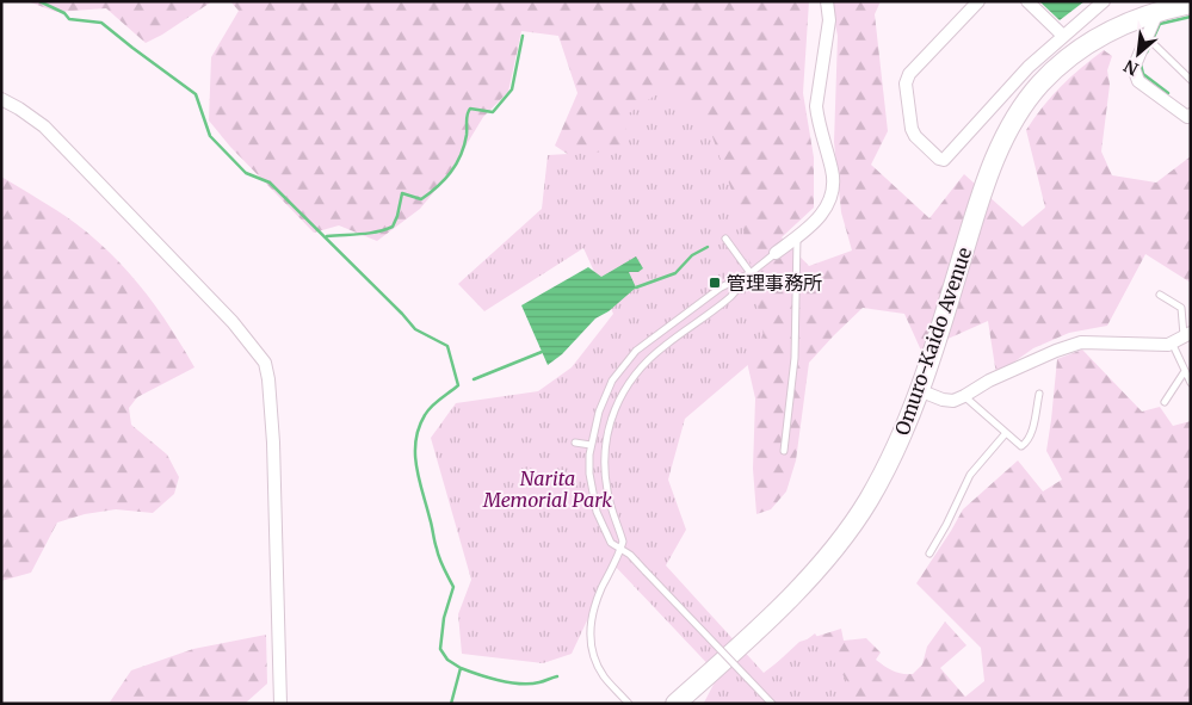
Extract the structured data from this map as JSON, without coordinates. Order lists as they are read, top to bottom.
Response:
{
  "streets": {
    "main road": ["Omuro-Kaido Avenue"]
  },
  "parks": ["Narita Memorial Park"],
  "places": {
    "transit": ["管理事務所"]
  },
  "north": "bottom left"
}
